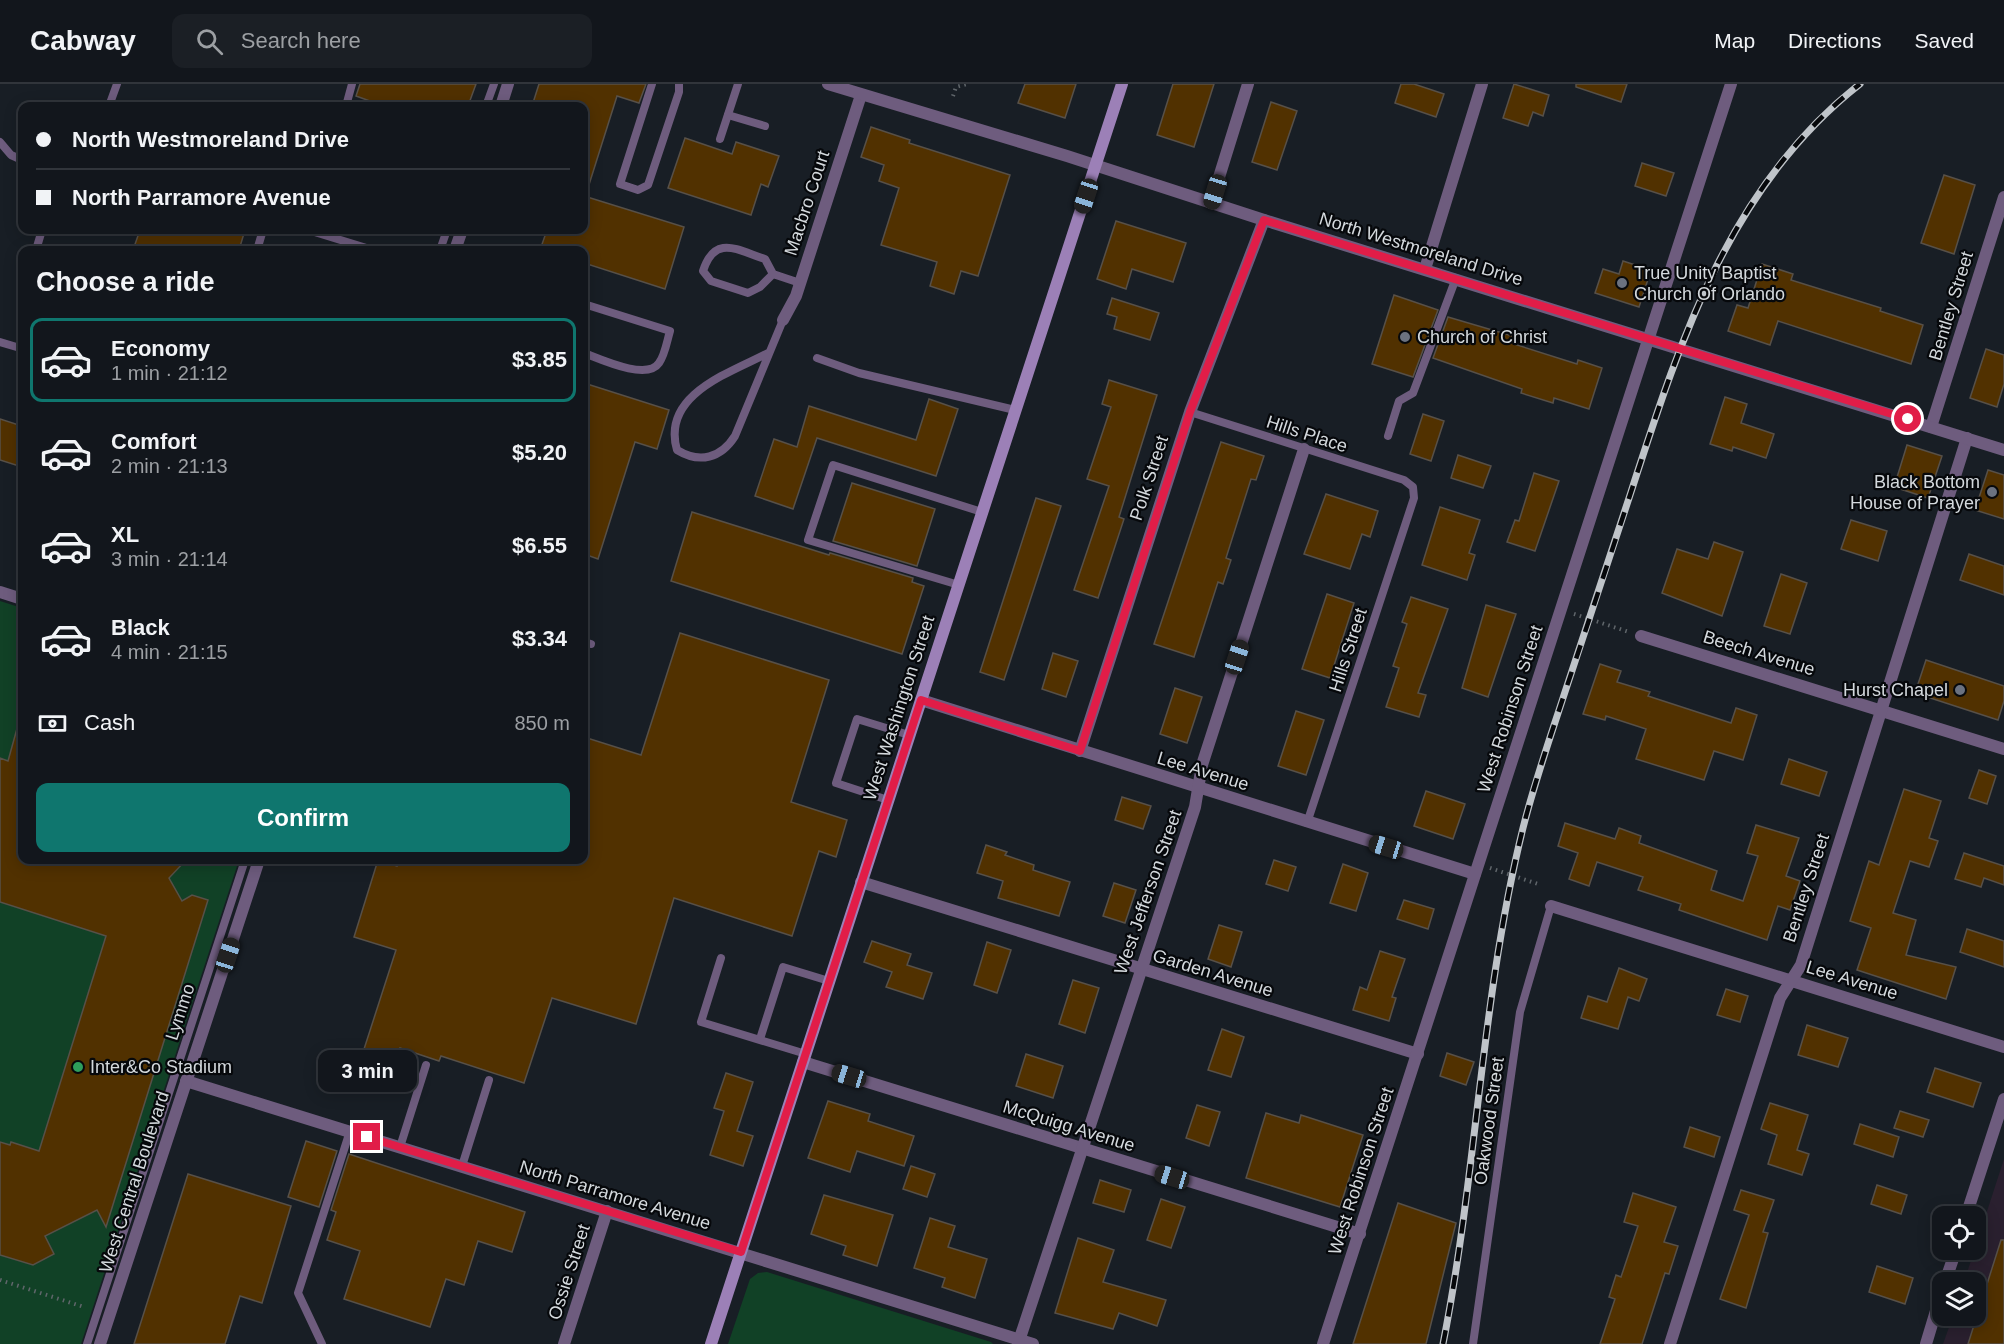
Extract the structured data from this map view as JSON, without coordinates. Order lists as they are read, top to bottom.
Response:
{
  "streets": {
    "main road": ["West Washington Street"],
    "street": [
      "Macbro Court",
      "North Westmoreland Drive",
      "Bentley Street",
      "Polk Street",
      "Beech Avenue",
      "West Robinson Street",
      "Lee Avenue",
      "West Jefferson Street",
      "Garden Avenue",
      "McQuigg Avenue",
      "West Central Boulevard",
      "North Parramore Avenue",
      "Ossie Street"
    ],
    "lane": [
      "Hills Place",
      "Hills Street",
      "Lymmo",
      "Oakwood Street"
    ]
  },
  "crossings": [
    ["Macbro Court", "North Westmoreland Drive"],
    ["North Westmoreland Drive", "Bentley Street"],
    ["North Westmoreland Drive", "Polk Street"],
    ["North Westmoreland Drive", "West Washington Street"],
    ["North Westmoreland Drive", "West Robinson Street"],
    ["Bentley Street", "Beech Avenue"],
    ["Bentley Street", "Lee Avenue"],
    ["Hills Place", "Polk Street"],
    ["Hills Place", "Hills Street"],
    ["Hills Place", "West Jefferson Street"],
    ["Polk Street", "Lee Avenue"],
    ["Hills Street", "Lee Avenue"],
    ["West Washington Street", "Lee Avenue"],
    ["West Washington Street", "Garden Avenue"],
    ["West Washington Street", "McQuigg Avenue"],
    ["West Washington Street", "North Parramore Avenue"],
    ["West Robinson Street", "Lee Avenue"],
    ["West Robinson Street", "Garden Avenue"],
    ["West Robinson Street", "McQuigg Avenue"],
    ["Lee Avenue", "West Jefferson Street"],
    ["Lee Avenue", "Oakwood Street"],
    ["West Jefferson Street", "Garden Avenue"],
    ["West Jefferson Street", "McQuigg Avenue"],
    ["West Jefferson Street", "North Parramore Avenue"],
    ["West Central Boulevard", "North Parramore Avenue"],
    ["North Parramore Avenue", "Ossie Street"]
  ],
  "places": [
    "True Unity Baptist Church Of Orlando",
    "Church of Christ",
    "Black Bottom House of Prayer",
    "Hurst Chapel",
    "Inter&Co Stadium"
  ],
  "page": {
    "header": "Cabway",
    "search": "Search here",
    "nav": ["Map", "Directions", "Saved"],
    "banner": ["North Westmoreland Drive", "North Parramore Avenue"],
    "heading": "Choose a ride",
    "list": [
      {
        "name": "Economy",
        "note": "1 min · 21:12",
        "value": "$3.85"
      },
      {
        "name": "Comfort",
        "note": "2 min · 21:13",
        "value": "$5.20"
      },
      {
        "name": "XL",
        "note": "3 min · 21:14",
        "value": "$6.55"
      },
      {
        "name": "Black",
        "note": "4 min · 21:15",
        "value": "$3.34"
      }
    ],
    "pay": ["Cash", "850 m"],
    "buttons": "Confirm",
    "bubble": "3 min"
  }
}
